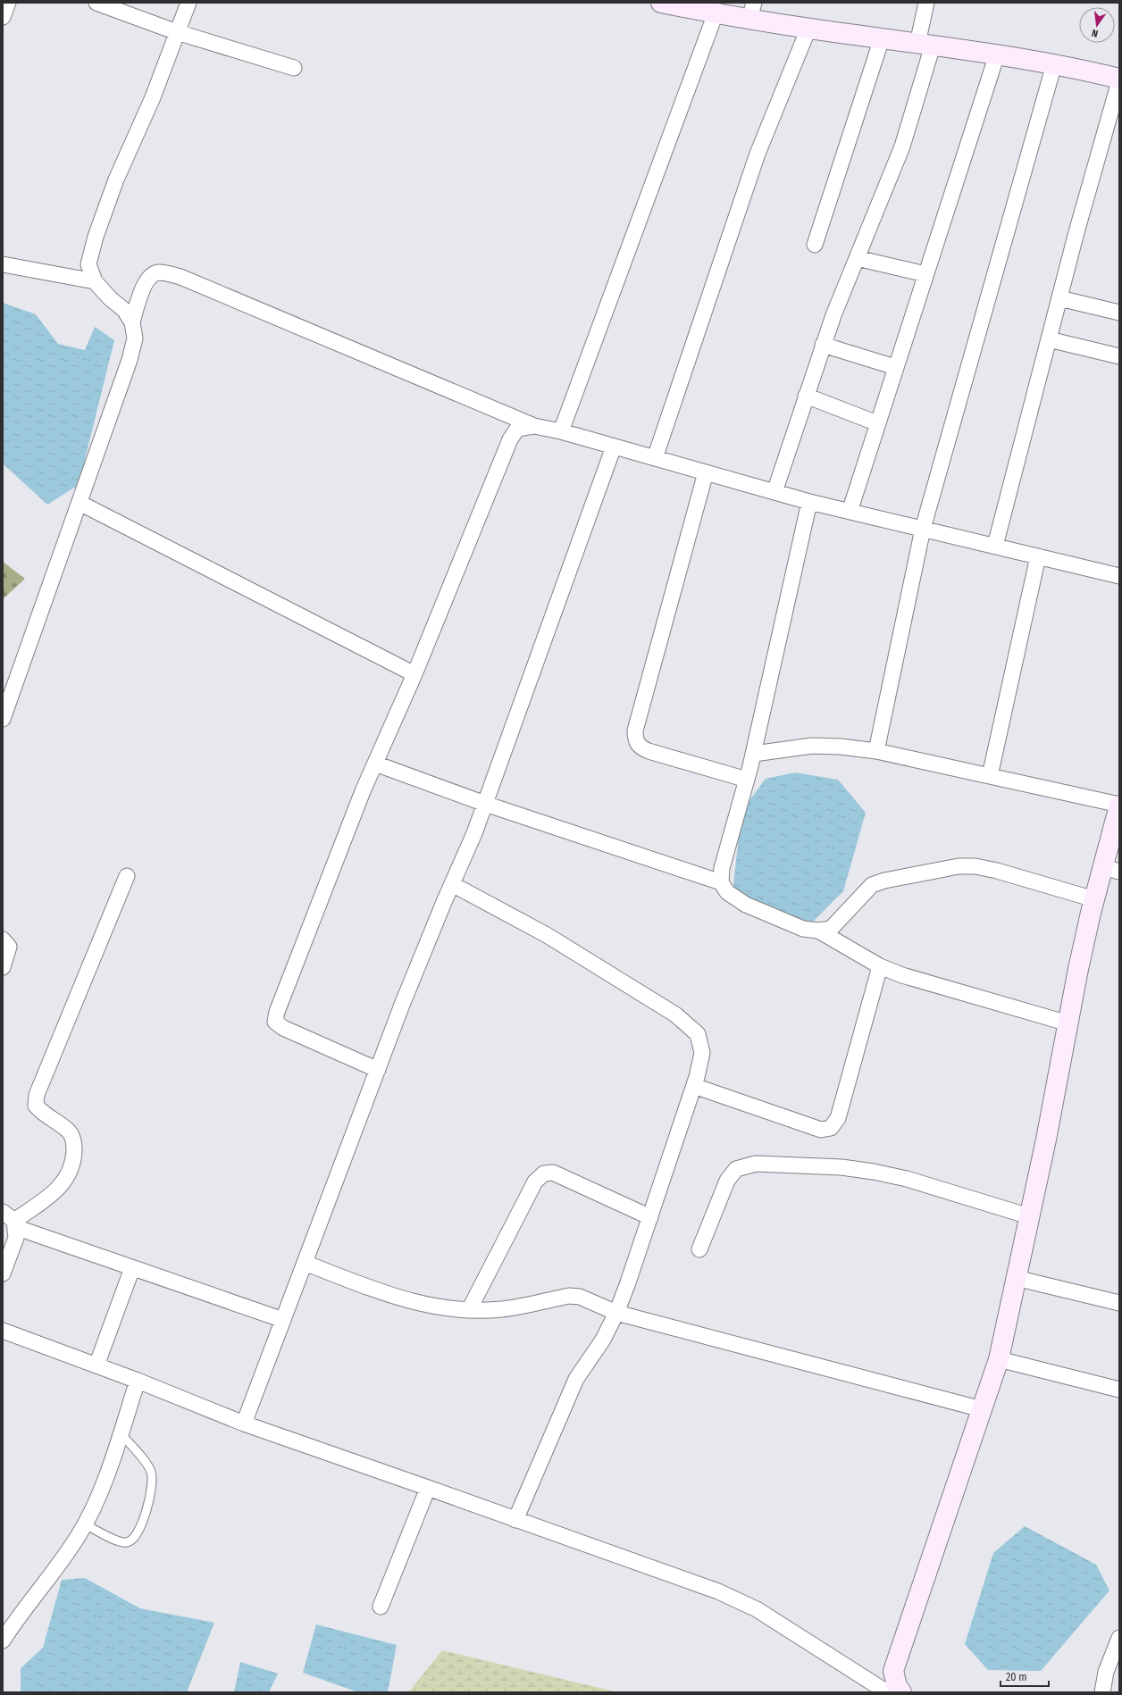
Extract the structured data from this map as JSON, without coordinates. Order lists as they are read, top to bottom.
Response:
{
  "scale_bar": "20 m",
  "north": "bottom"
}
